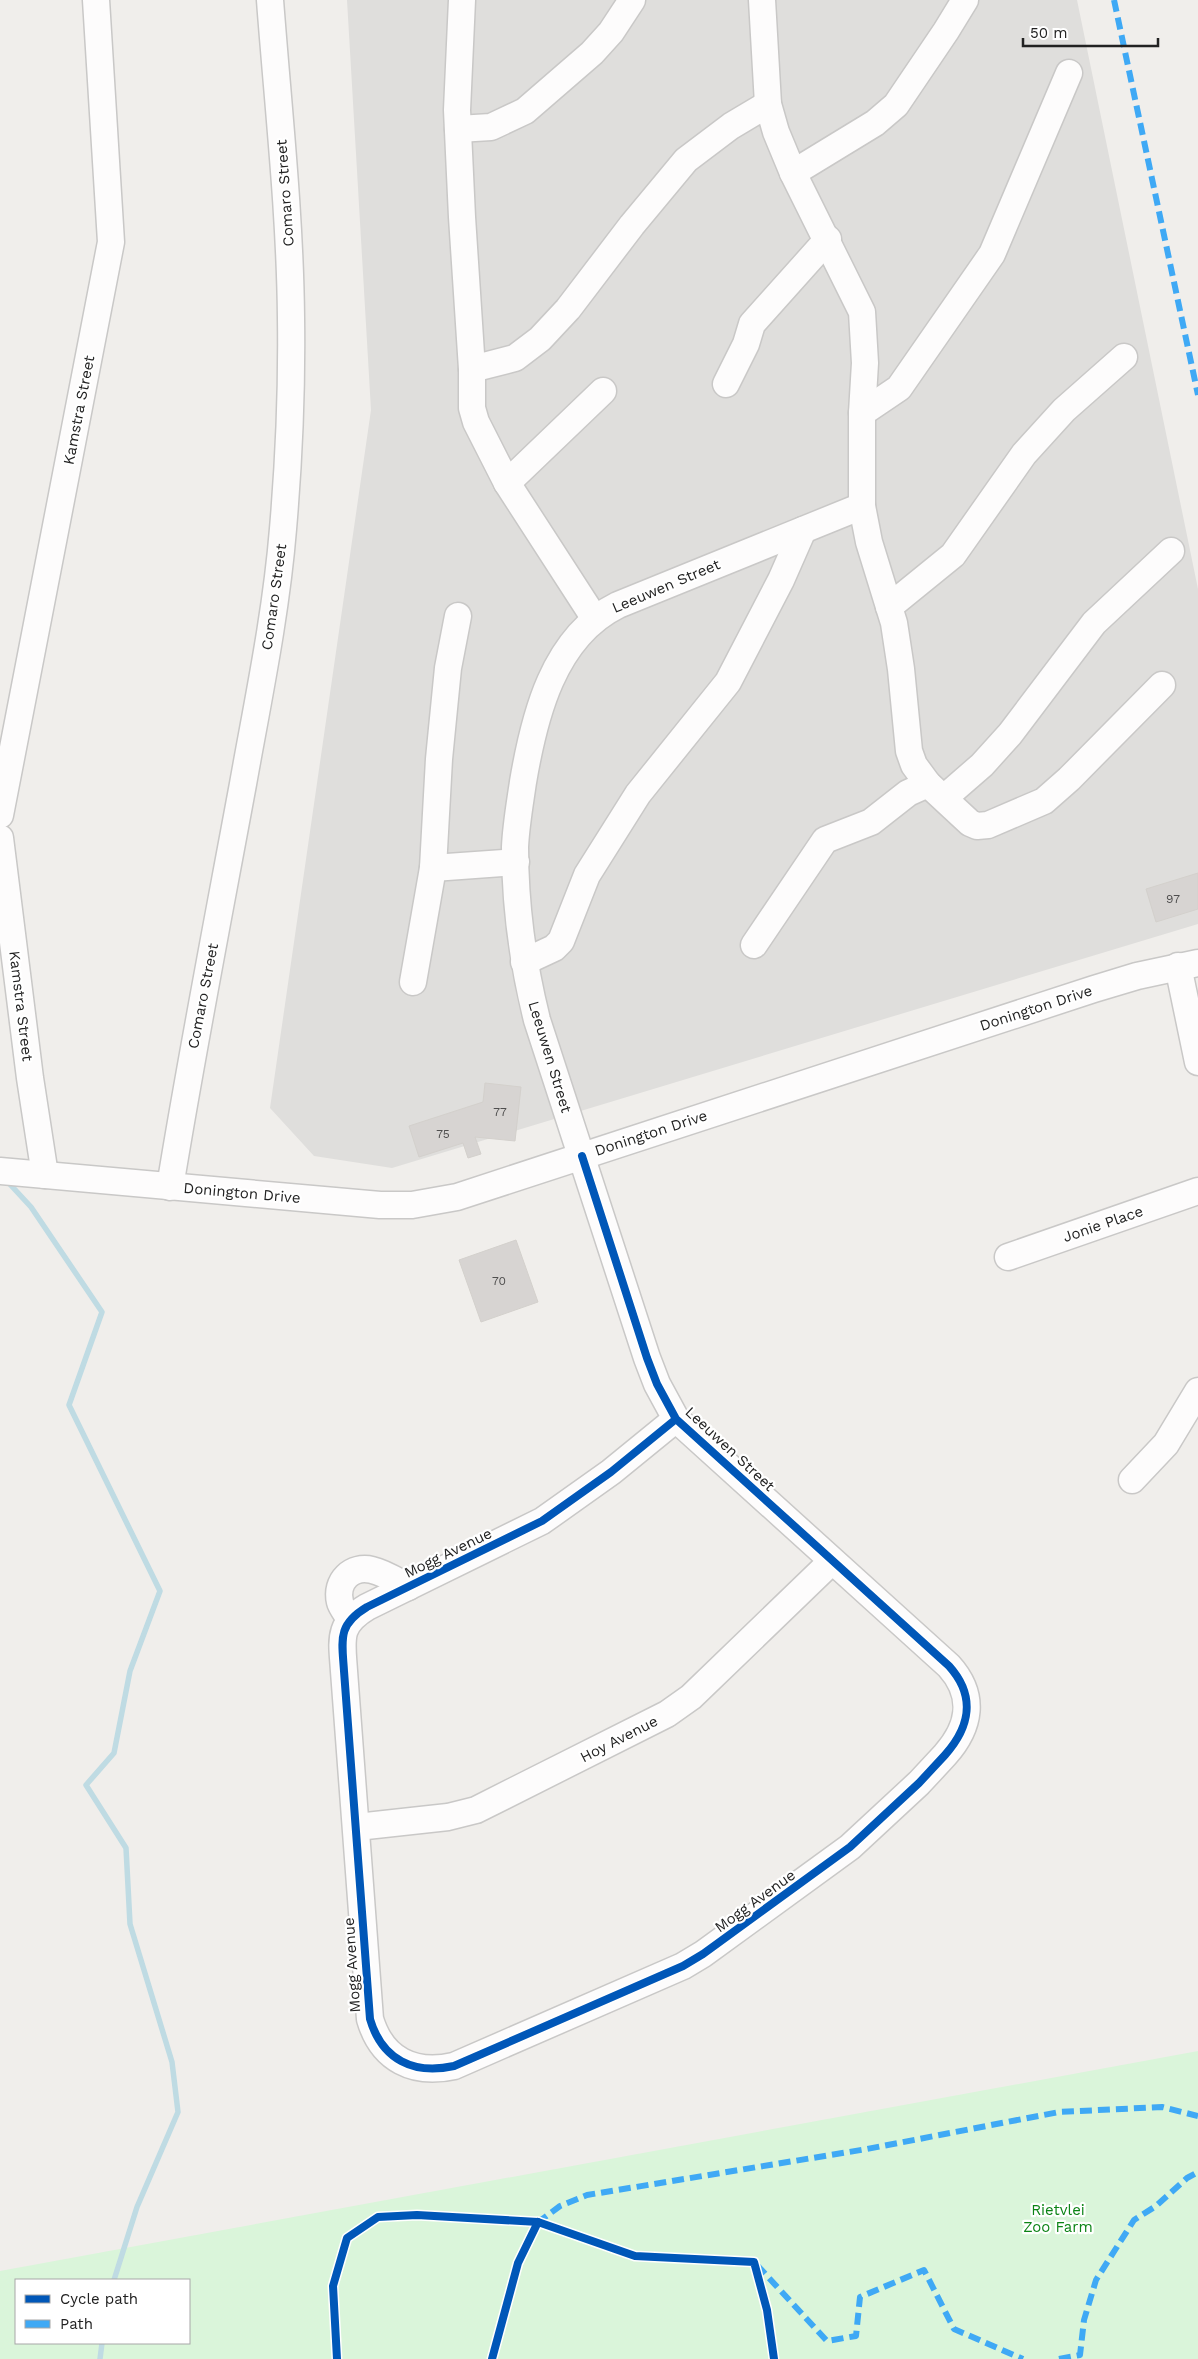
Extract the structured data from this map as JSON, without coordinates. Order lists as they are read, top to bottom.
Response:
{
  "streets": {
    "street": [
      "Comaro Street",
      "Kamstra Street",
      "Leeuwen Street",
      "Donington Drive",
      "Jonie Place",
      "Mogg Avenue",
      "Hoy Avenue"
    ]
  },
  "crossings": [
    ["Comaro Street", "Donington Drive"],
    ["Kamstra Street", "Donington Drive"],
    ["Leeuwen Street", "Donington Drive"],
    ["Leeuwen Street", "Mogg Avenue"],
    ["Leeuwen Street", "Hoy Avenue"],
    ["Mogg Avenue", "Hoy Avenue"]
  ],
  "parks": ["Rietvlei Zoo Farm"],
  "house_numbers": [
    "97",
    "77",
    "75",
    "70"
  ],
  "legend": ["Cycle path", "Path"],
  "scale_bar": "50 m"
}
